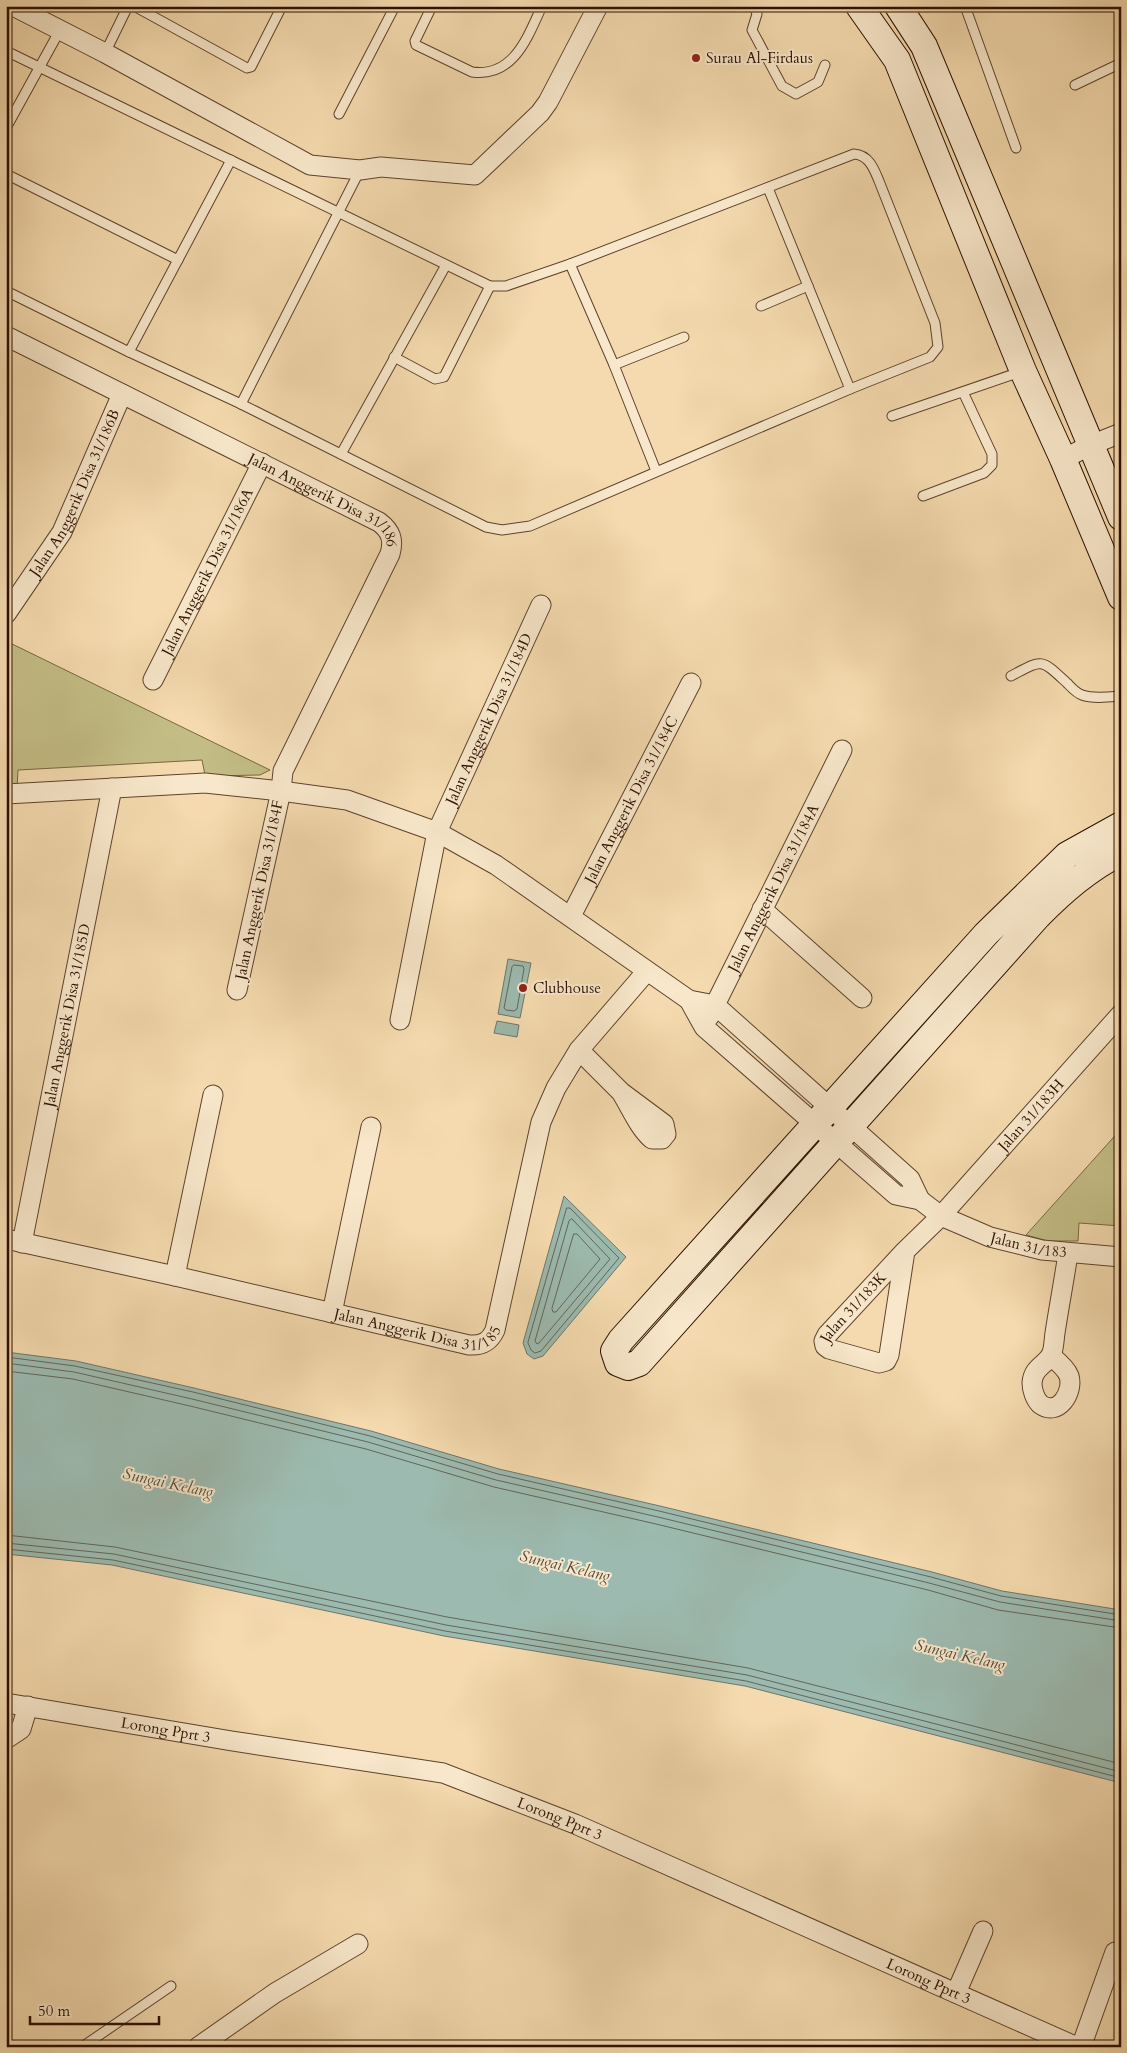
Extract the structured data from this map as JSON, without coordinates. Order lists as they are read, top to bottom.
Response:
{
  "streets": {
    "street": [
      "Jalan Anggerik Disa 31/186B",
      "Jalan Anggerik Disa 31/186",
      "Jalan Anggerik Disa 31/186A",
      "Jalan Anggerik Disa 31/184D",
      "Jalan Anggerik Disa 31/184C",
      "Jalan Anggerik Disa 31/184A",
      "Jalan Anggerik Disa 31/184F",
      "Jalan Anggerik Disa 31/185D",
      "Jalan 31/183H",
      "Jalan 31/183",
      "Jalan 31/183K",
      "Jalan Anggerik Disa 31/185",
      "Lorong Pprt 3"
    ]
  },
  "crossings": [
    ["Jalan Anggerik Disa 31/186B", "Jalan Anggerik Disa 31/186"],
    ["Jalan Anggerik Disa 31/186", "Jalan Anggerik Disa 31/186A"],
    ["Jalan Anggerik Disa 31/186", "Jalan Anggerik Disa 31/184F"],
    ["Jalan Anggerik Disa 31/185D", "Jalan Anggerik Disa 31/185"],
    ["Jalan 31/183H", "Jalan 31/183"],
    ["Jalan 31/183H", "Jalan 31/183K"],
    ["Jalan 31/183", "Jalan 31/183K"]
  ],
  "water": ["Sungai Kelang"],
  "places": ["Surau Al-Firdaus", "Clubhouse"],
  "scale_bar": "50 m"
}
